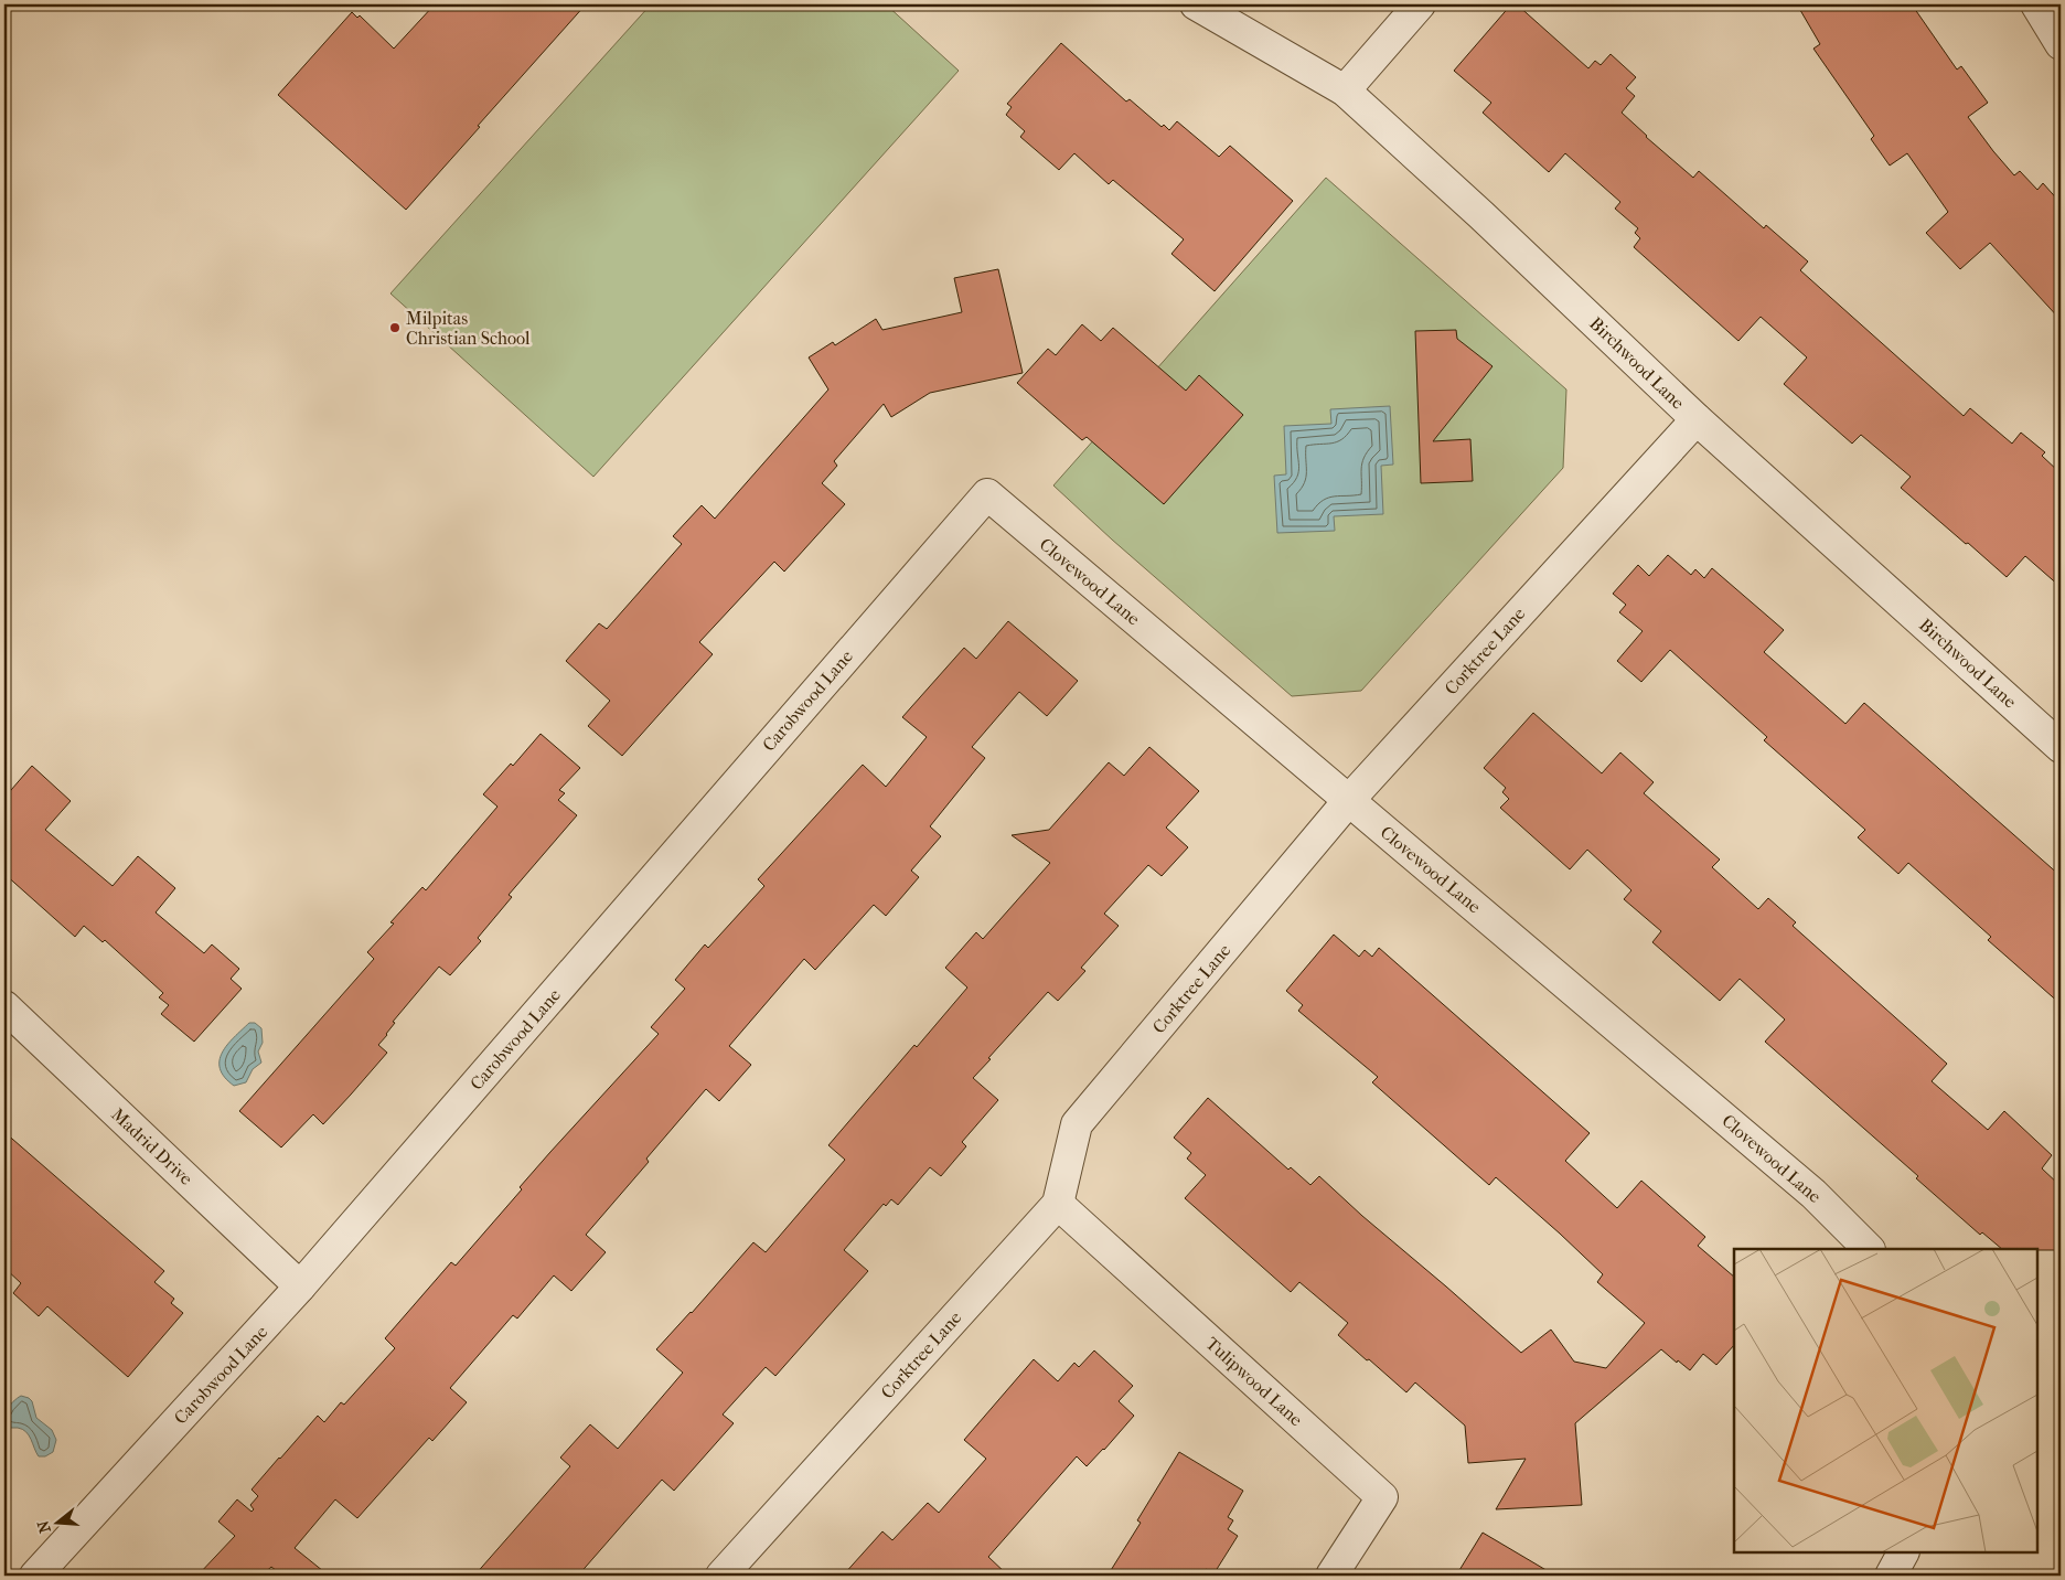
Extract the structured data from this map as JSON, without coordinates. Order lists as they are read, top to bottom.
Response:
{
  "streets": {
    "street": [
      "Birchwood Lane",
      "Clovewood Lane",
      "Corktree Lane",
      "Carobwood Lane",
      "Madrid Drive",
      "Tulipwood Lane"
    ]
  },
  "crossings": [
    ["Birchwood Lane", "Corktree Lane"],
    ["Clovewood Lane", "Corktree Lane"],
    ["Clovewood Lane", "Carobwood Lane"],
    ["Corktree Lane", "Tulipwood Lane"],
    ["Carobwood Lane", "Madrid Drive"]
  ],
  "places": ["Milpitas Christian School"],
  "north": "left"
}
